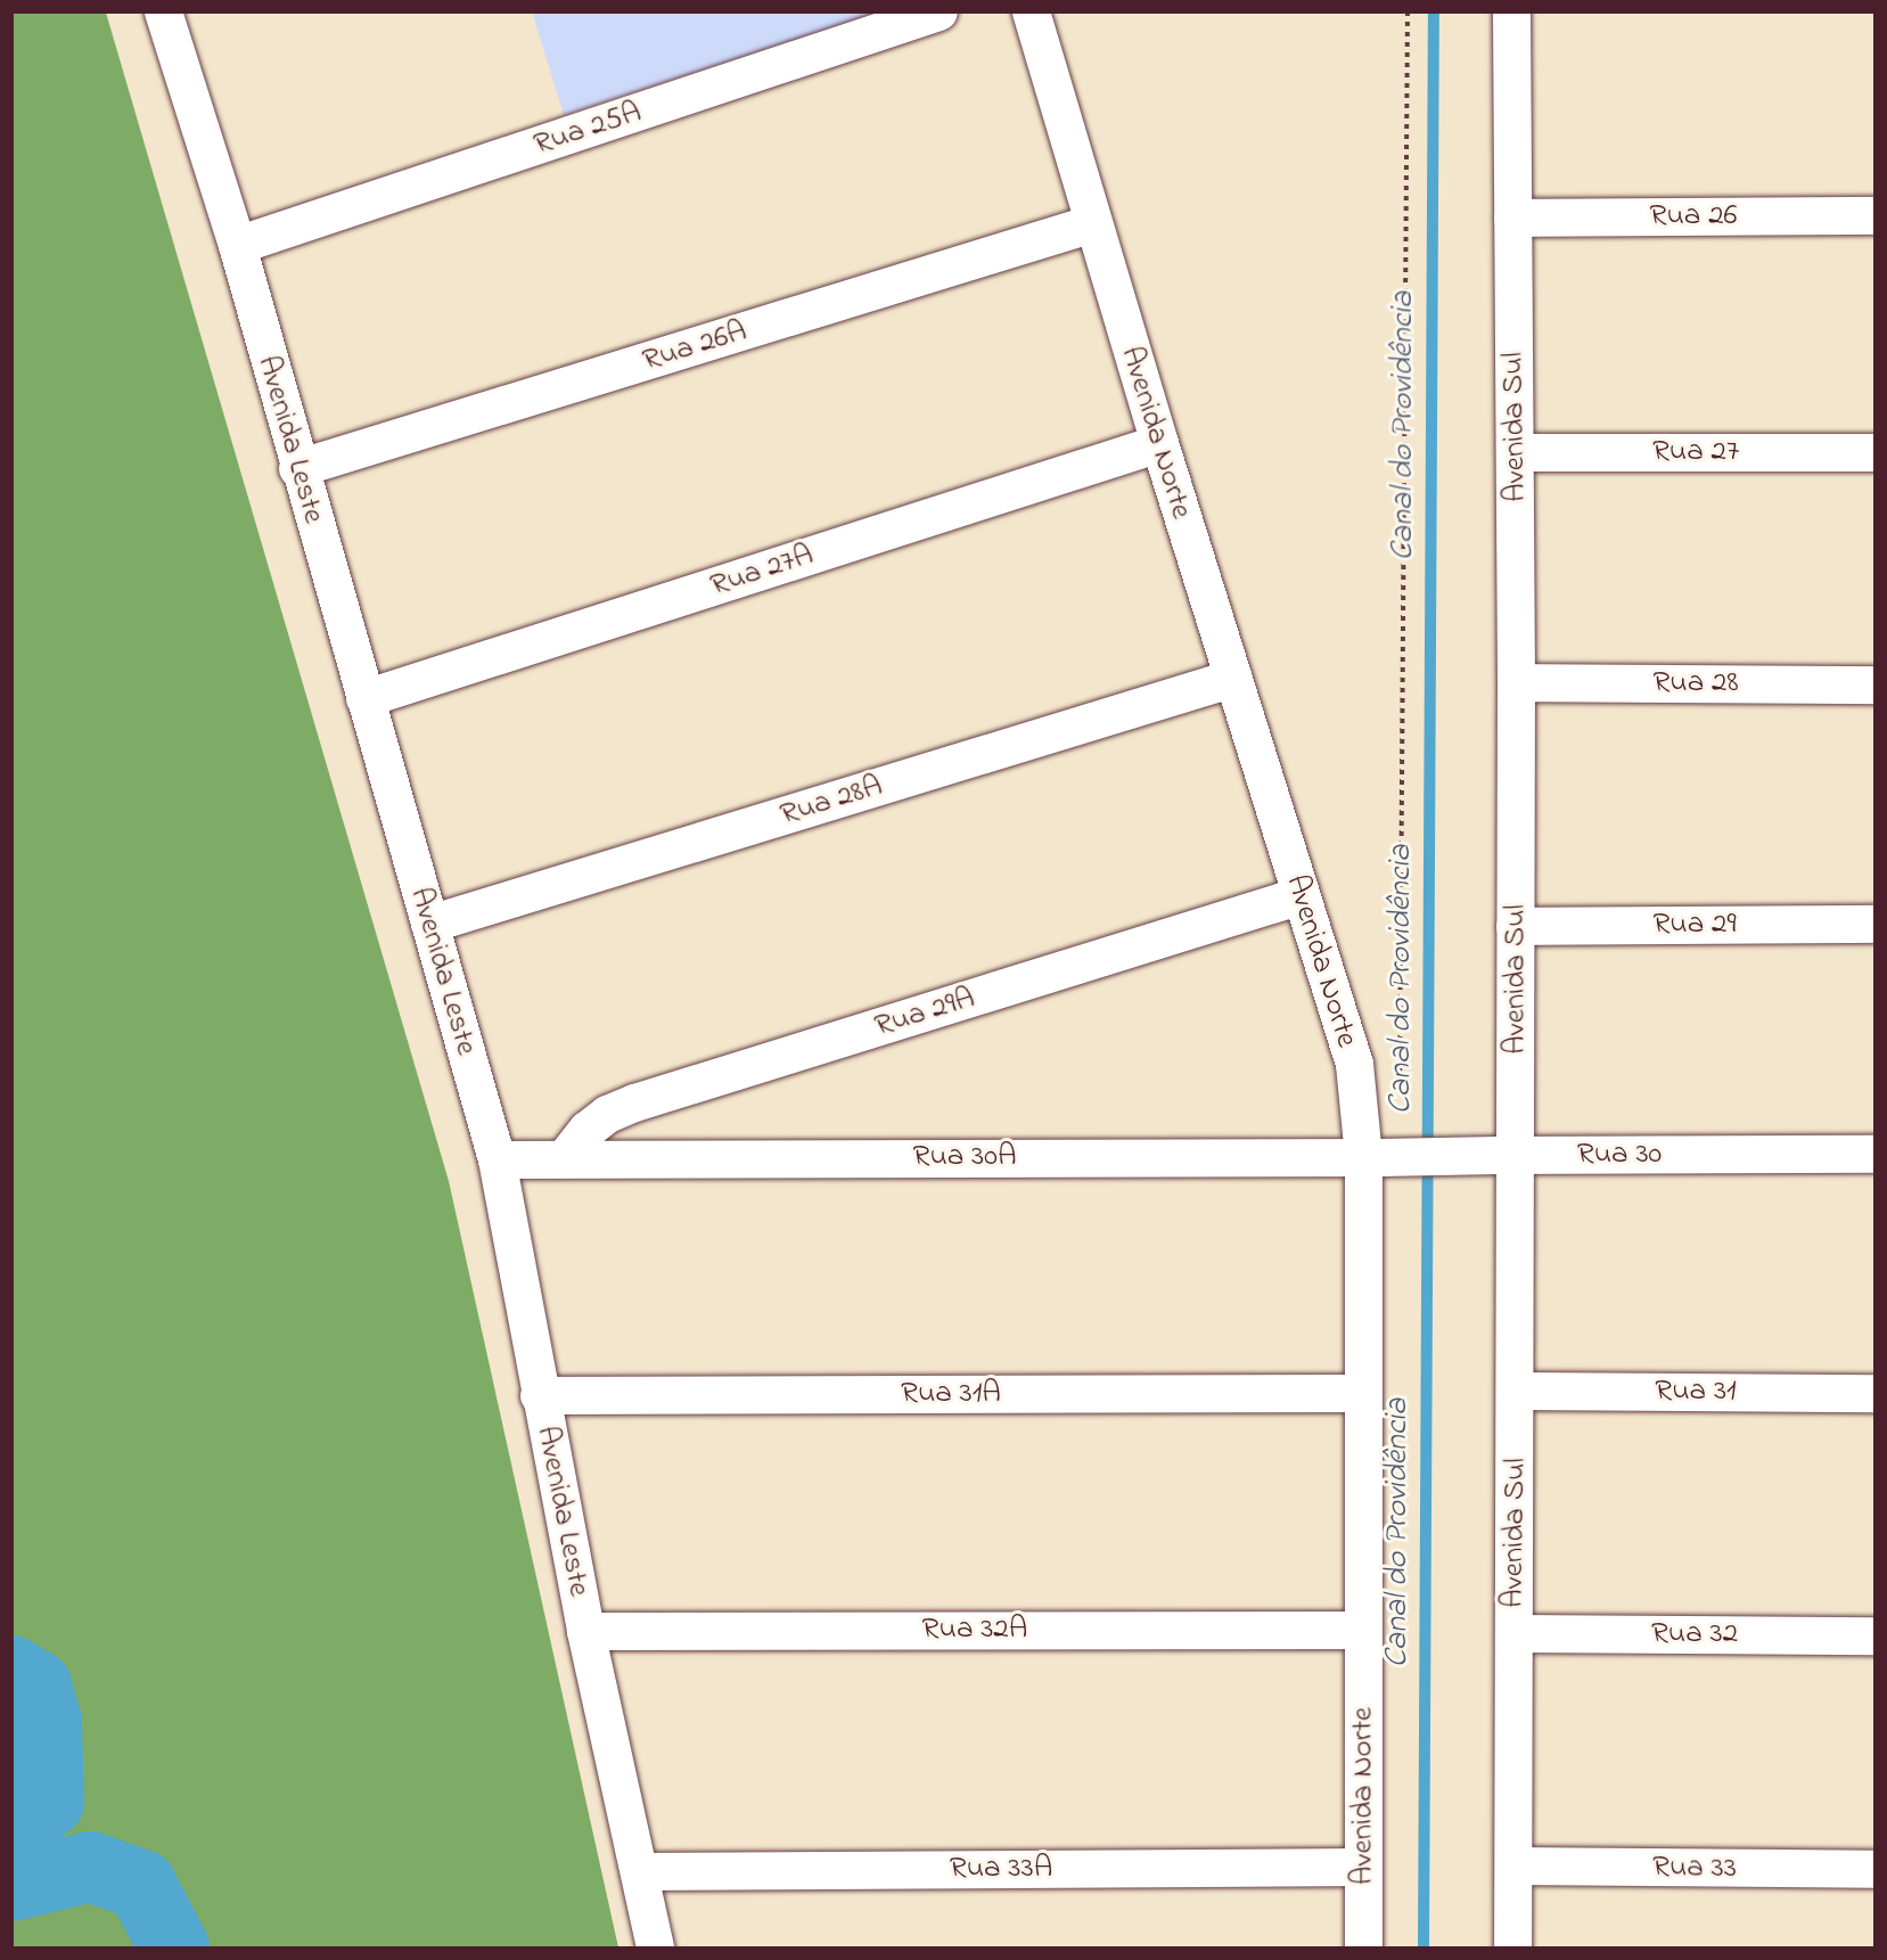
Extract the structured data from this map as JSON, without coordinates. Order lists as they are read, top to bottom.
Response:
{
  "streets": {
    "street": [
      "Rua 25A",
      "Rua 26",
      "Rua 26A",
      "Avenida Sul",
      "Avenida Norte",
      "Avenida Leste",
      "Rua 27",
      "Rua 27A",
      "Rua 28",
      "Rua 28A",
      "Rua 29",
      "Rua 29A",
      "Rua 30",
      "Rua 30A",
      "Rua 31",
      "Rua 31A",
      "Rua 32A",
      "Rua 32",
      "Rua 33",
      "Rua 33A"
    ]
  },
  "crossings": [
    ["Rua 25A", "Avenida Leste"],
    ["Rua 26", "Avenida Sul"],
    ["Rua 26A", "Avenida Norte"],
    ["Rua 26A", "Avenida Leste"],
    ["Avenida Sul", "Rua 27"],
    ["Avenida Sul", "Rua 28"],
    ["Avenida Sul", "Rua 29"],
    ["Avenida Sul", "Rua 30"],
    ["Avenida Sul", "Rua 31"],
    ["Avenida Sul", "Rua 32"],
    ["Avenida Sul", "Rua 33"],
    ["Avenida Norte", "Rua 27A"],
    ["Avenida Norte", "Rua 28A"],
    ["Avenida Norte", "Rua 29A"],
    ["Avenida Norte", "Rua 30"],
    ["Avenida Norte", "Rua 30A"],
    ["Avenida Norte", "Rua 31A"],
    ["Avenida Norte", "Rua 32A"],
    ["Avenida Norte", "Rua 33A"],
    ["Avenida Leste", "Rua 27A"],
    ["Avenida Leste", "Rua 28A"],
    ["Avenida Leste", "Rua 31A"],
    ["Avenida Leste", "Rua 32A"],
    ["Avenida Leste", "Rua 33A"],
    ["Rua 29A", "Rua 30A"],
    ["Rua 30", "Rua 30A"]
  ],
  "water": ["Canal do Providência"]
}
